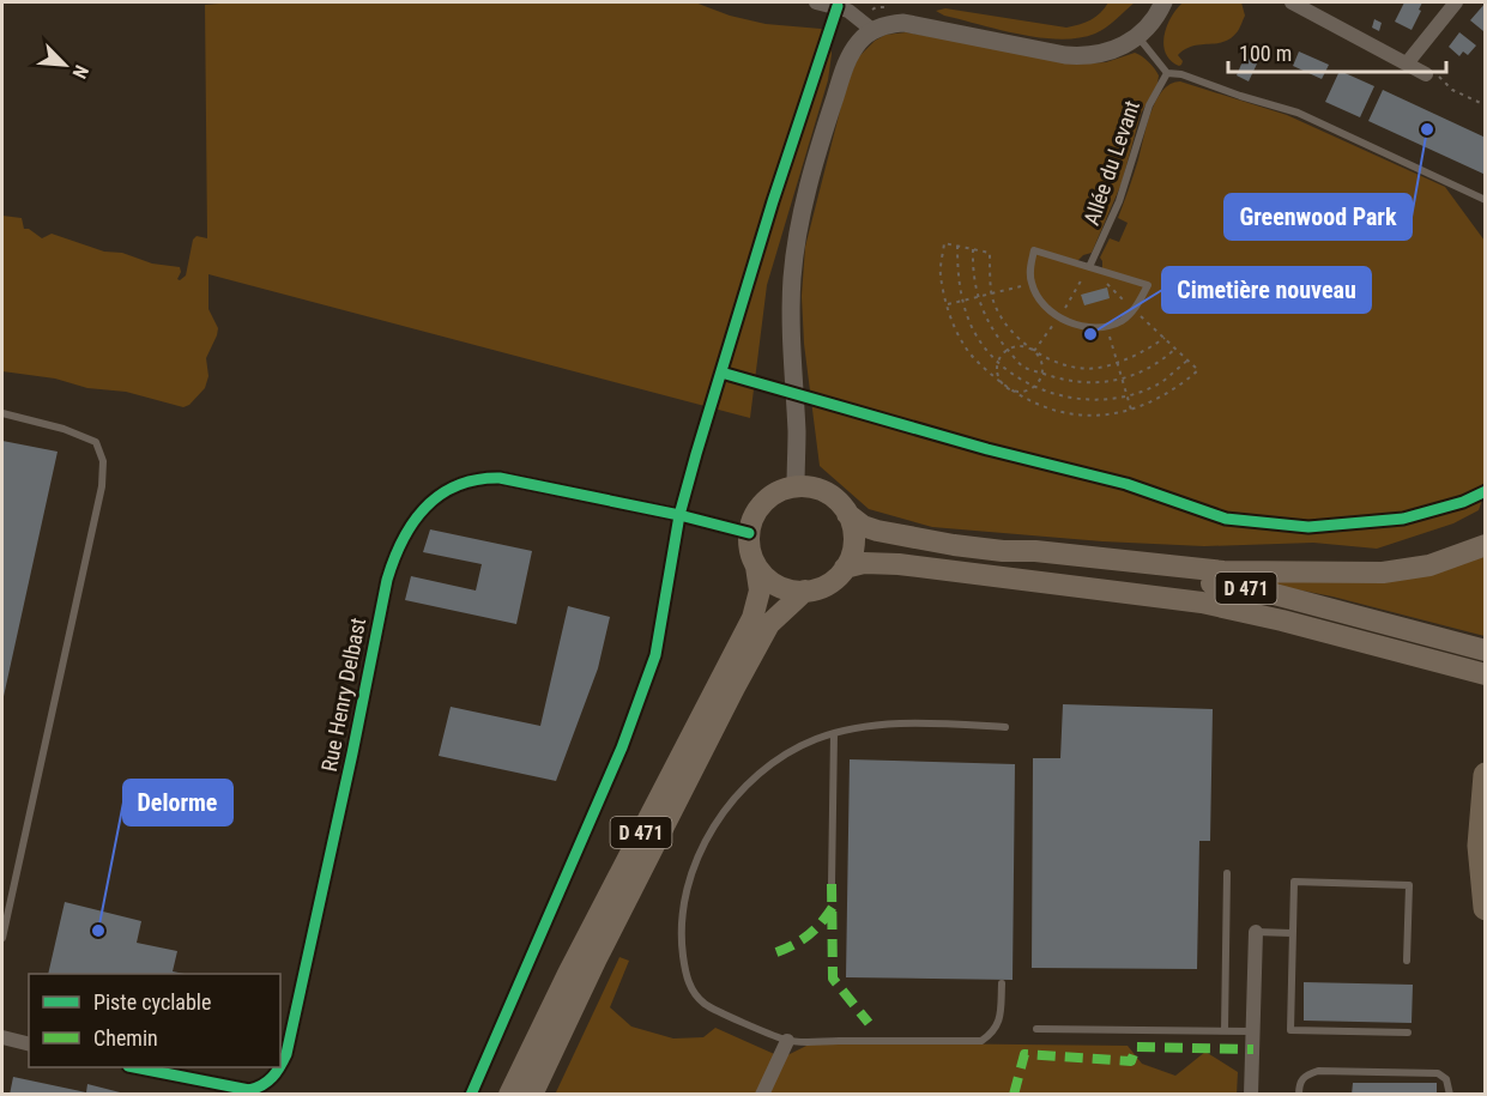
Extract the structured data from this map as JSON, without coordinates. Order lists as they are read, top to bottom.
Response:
{
  "streets": {
    "main road": ["D 471"],
    "street": ["Rue Henry Delbast"],
    "lane": ["Allée du Levant"]
  },
  "crossings": [
    ["D 471", "Rue Henry Delbast"]
  ],
  "places": ["Greenwood Park", "Cimetière nouveau", "Delorme"],
  "legend": ["Piste cyclable", "Chemin"],
  "scale_bar": "100 m",
  "north": "bottom right"
}
